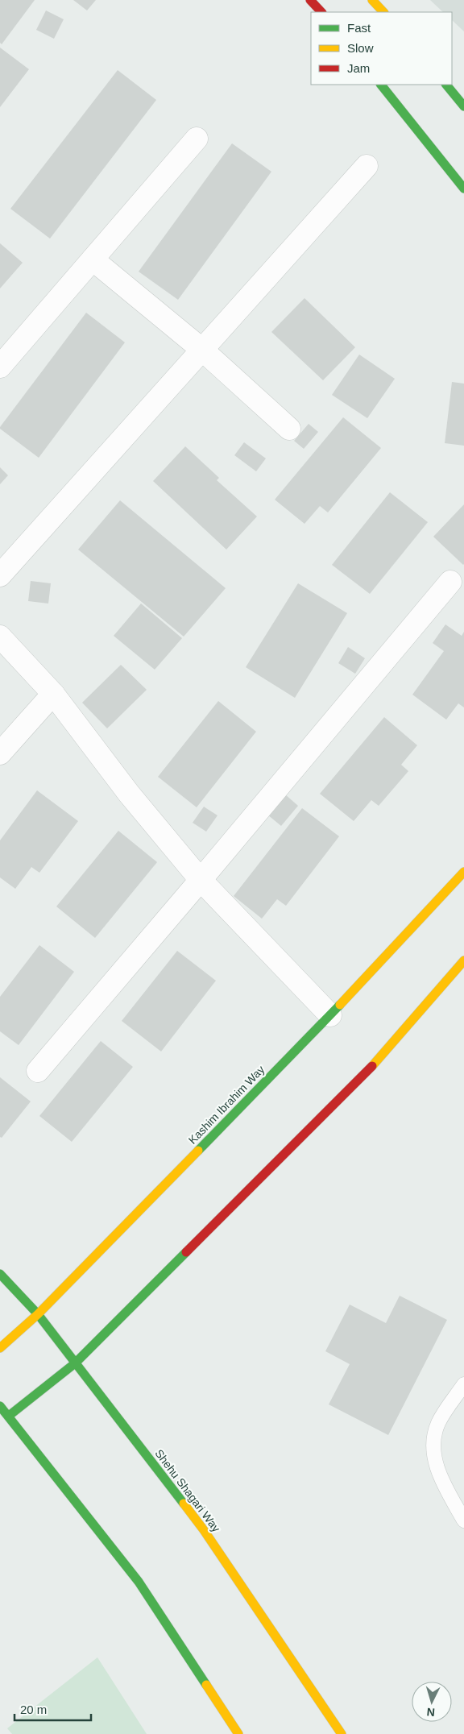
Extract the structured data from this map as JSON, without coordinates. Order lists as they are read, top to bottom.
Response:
{
  "streets": {
    "main road": ["Kashim Ibrahim Way", "Shehu Shagari Way"]
  },
  "crossings": [
    ["Kashim Ibrahim Way", "Shehu Shagari Way"]
  ],
  "legend": ["Fast", "Slow", "Jam"],
  "scale_bar": "20 m",
  "north": "bottom"
}
